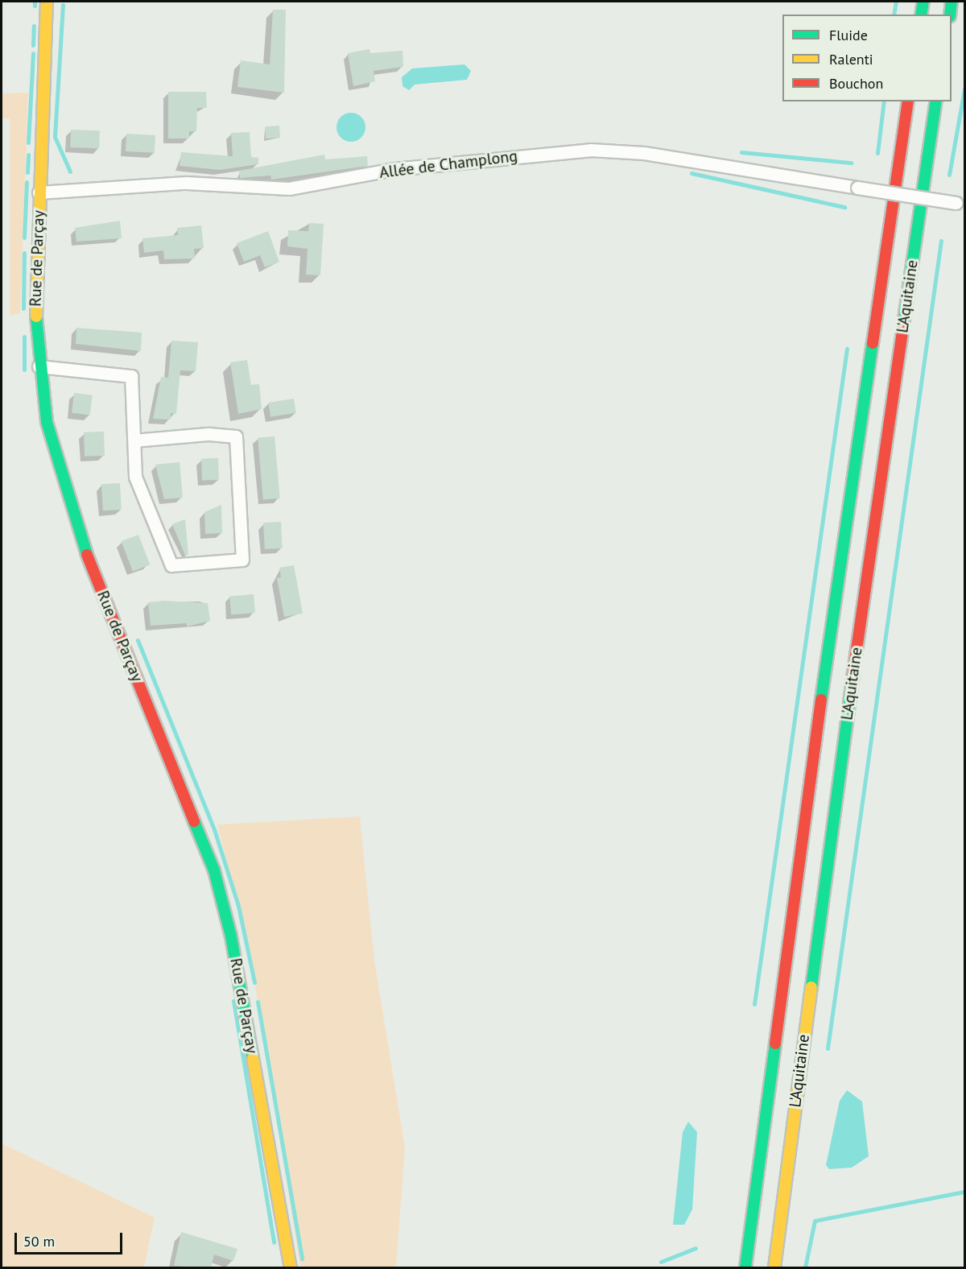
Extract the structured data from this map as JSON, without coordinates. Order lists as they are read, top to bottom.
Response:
{
  "streets": {
    "main road": ["Rue de Parçay", "L'Aquitaine"],
    "street": ["Allée de Champlong"]
  },
  "crossings": [
    ["Allée de Champlong", "Rue de Parçay"]
  ],
  "legend": ["Fluide", "Ralenti", "Bouchon"],
  "scale_bar": "50 m"
}
